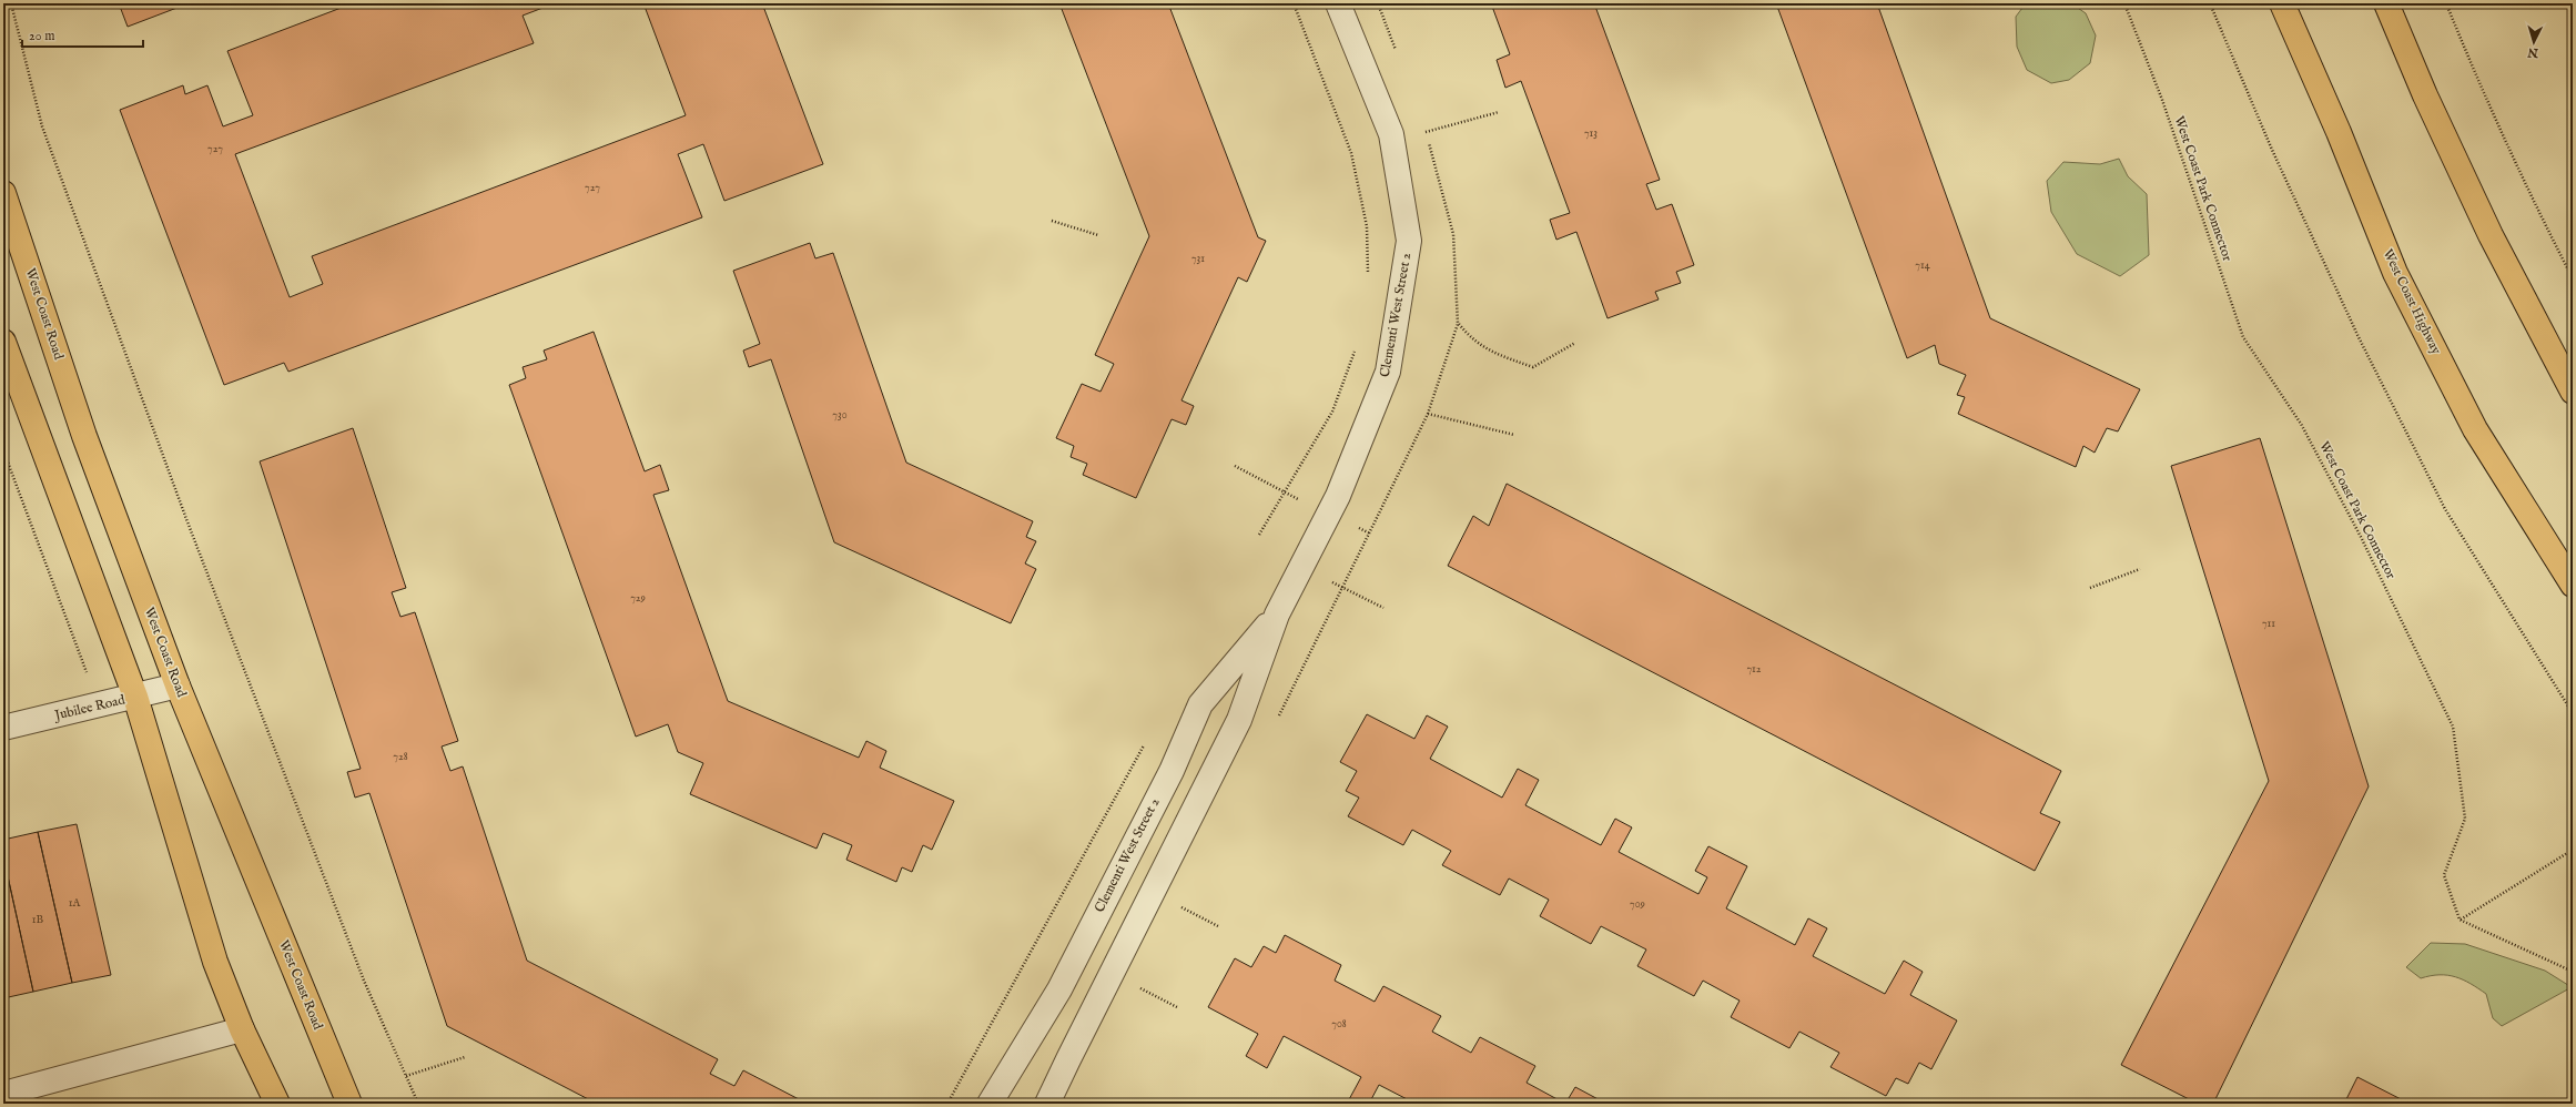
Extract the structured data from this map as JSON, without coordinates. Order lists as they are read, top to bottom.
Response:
{
  "streets": {
    "main road": ["West Coast Highway", "West Coast Road"],
    "street": ["Clementi West Street 2", "Jubilee Road"],
    "path": ["West Coast Park Connector"]
  },
  "crossings": [
    ["West Coast Road", "Jubilee Road"]
  ],
  "house_numbers": [
    "713",
    "727",
    "727",
    "731",
    "714",
    "730",
    "729",
    "711",
    "712",
    "728",
    "1A",
    "709",
    "1B",
    "708"
  ],
  "scale_bar": "20 m",
  "north": "bottom"
}
